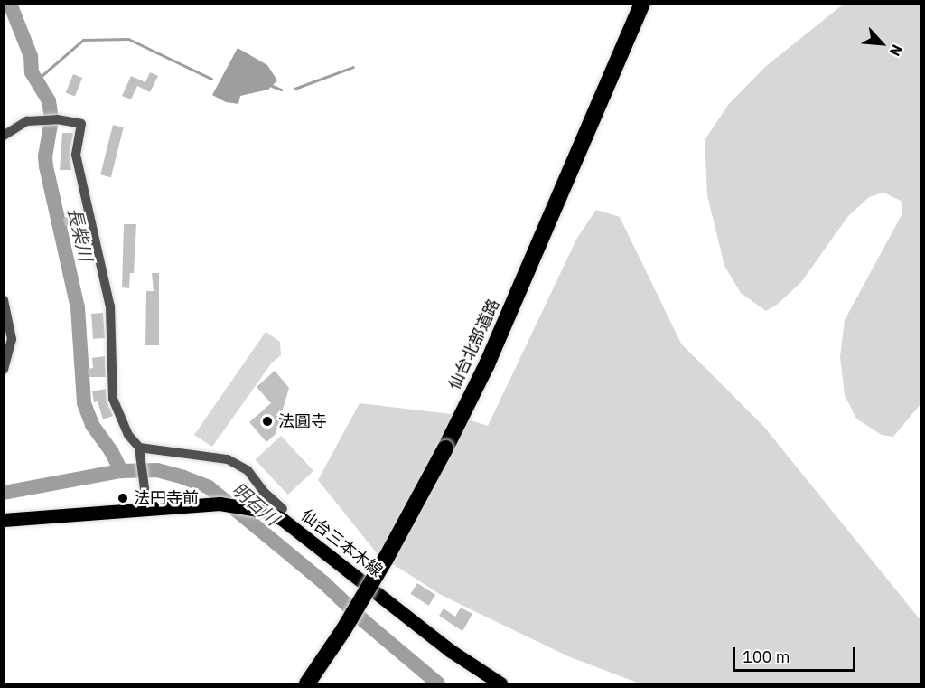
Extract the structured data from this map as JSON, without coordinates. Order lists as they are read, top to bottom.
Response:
{
  "streets": {
    "highway": ["仙台北部道路"],
    "main road": ["仙台三本木線"]
  },
  "water": ["長柴川", "明石川"],
  "places": ["法圓寺", "法円寺前"],
  "scale_bar": "100 m",
  "north": "bottom right"
}
